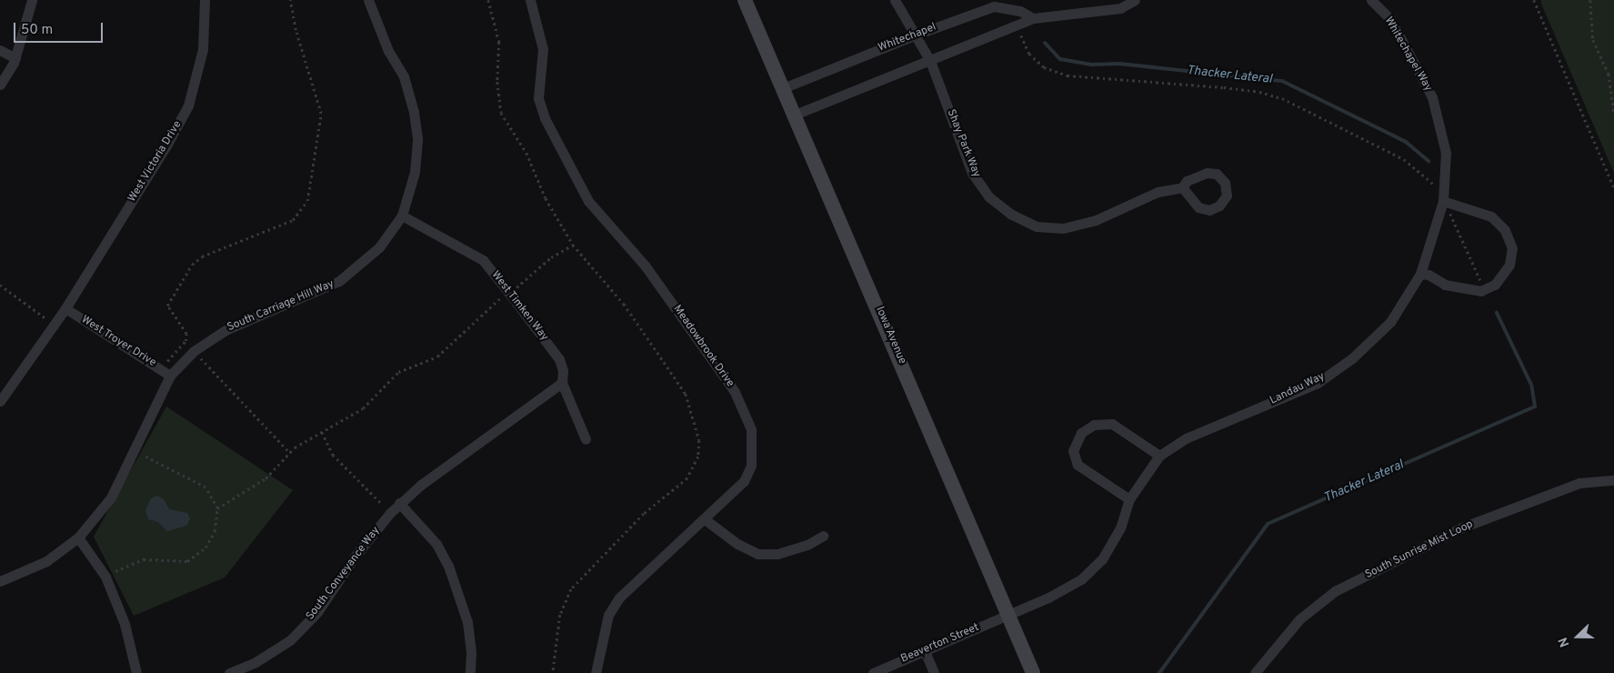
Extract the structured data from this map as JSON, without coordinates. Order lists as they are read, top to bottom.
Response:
{
  "streets": {
    "street": [
      "Whitechapel",
      "Whitechapel Way",
      "Shay Park Way",
      "West Victoria Drive",
      "South Carriage Hill Way",
      "West Timken Way",
      "Iowa Avenue",
      "West Troyer Drive",
      "Meadowbrook Drive",
      "Landau Way",
      "South Sunrise Mist Loop",
      "South Conveyance Way",
      "Beaverton Street"
    ]
  },
  "crossings": [
    ["Whitechapel", "Shay Park Way"],
    ["Whitechapel", "Iowa Avenue"],
    ["Whitechapel Way", "Landau Way"],
    ["West Victoria Drive", "West Troyer Drive"],
    ["South Carriage Hill Way", "West Timken Way"],
    ["South Carriage Hill Way", "West Troyer Drive"],
    ["West Timken Way", "South Conveyance Way"],
    ["Iowa Avenue", "Landau Way"],
    ["Iowa Avenue", "Beaverton Street"],
    ["Landau Way", "Beaverton Street"]
  ],
  "water": ["Thacker Lateral"],
  "scale_bar": "50 m",
  "north": "left"
}
